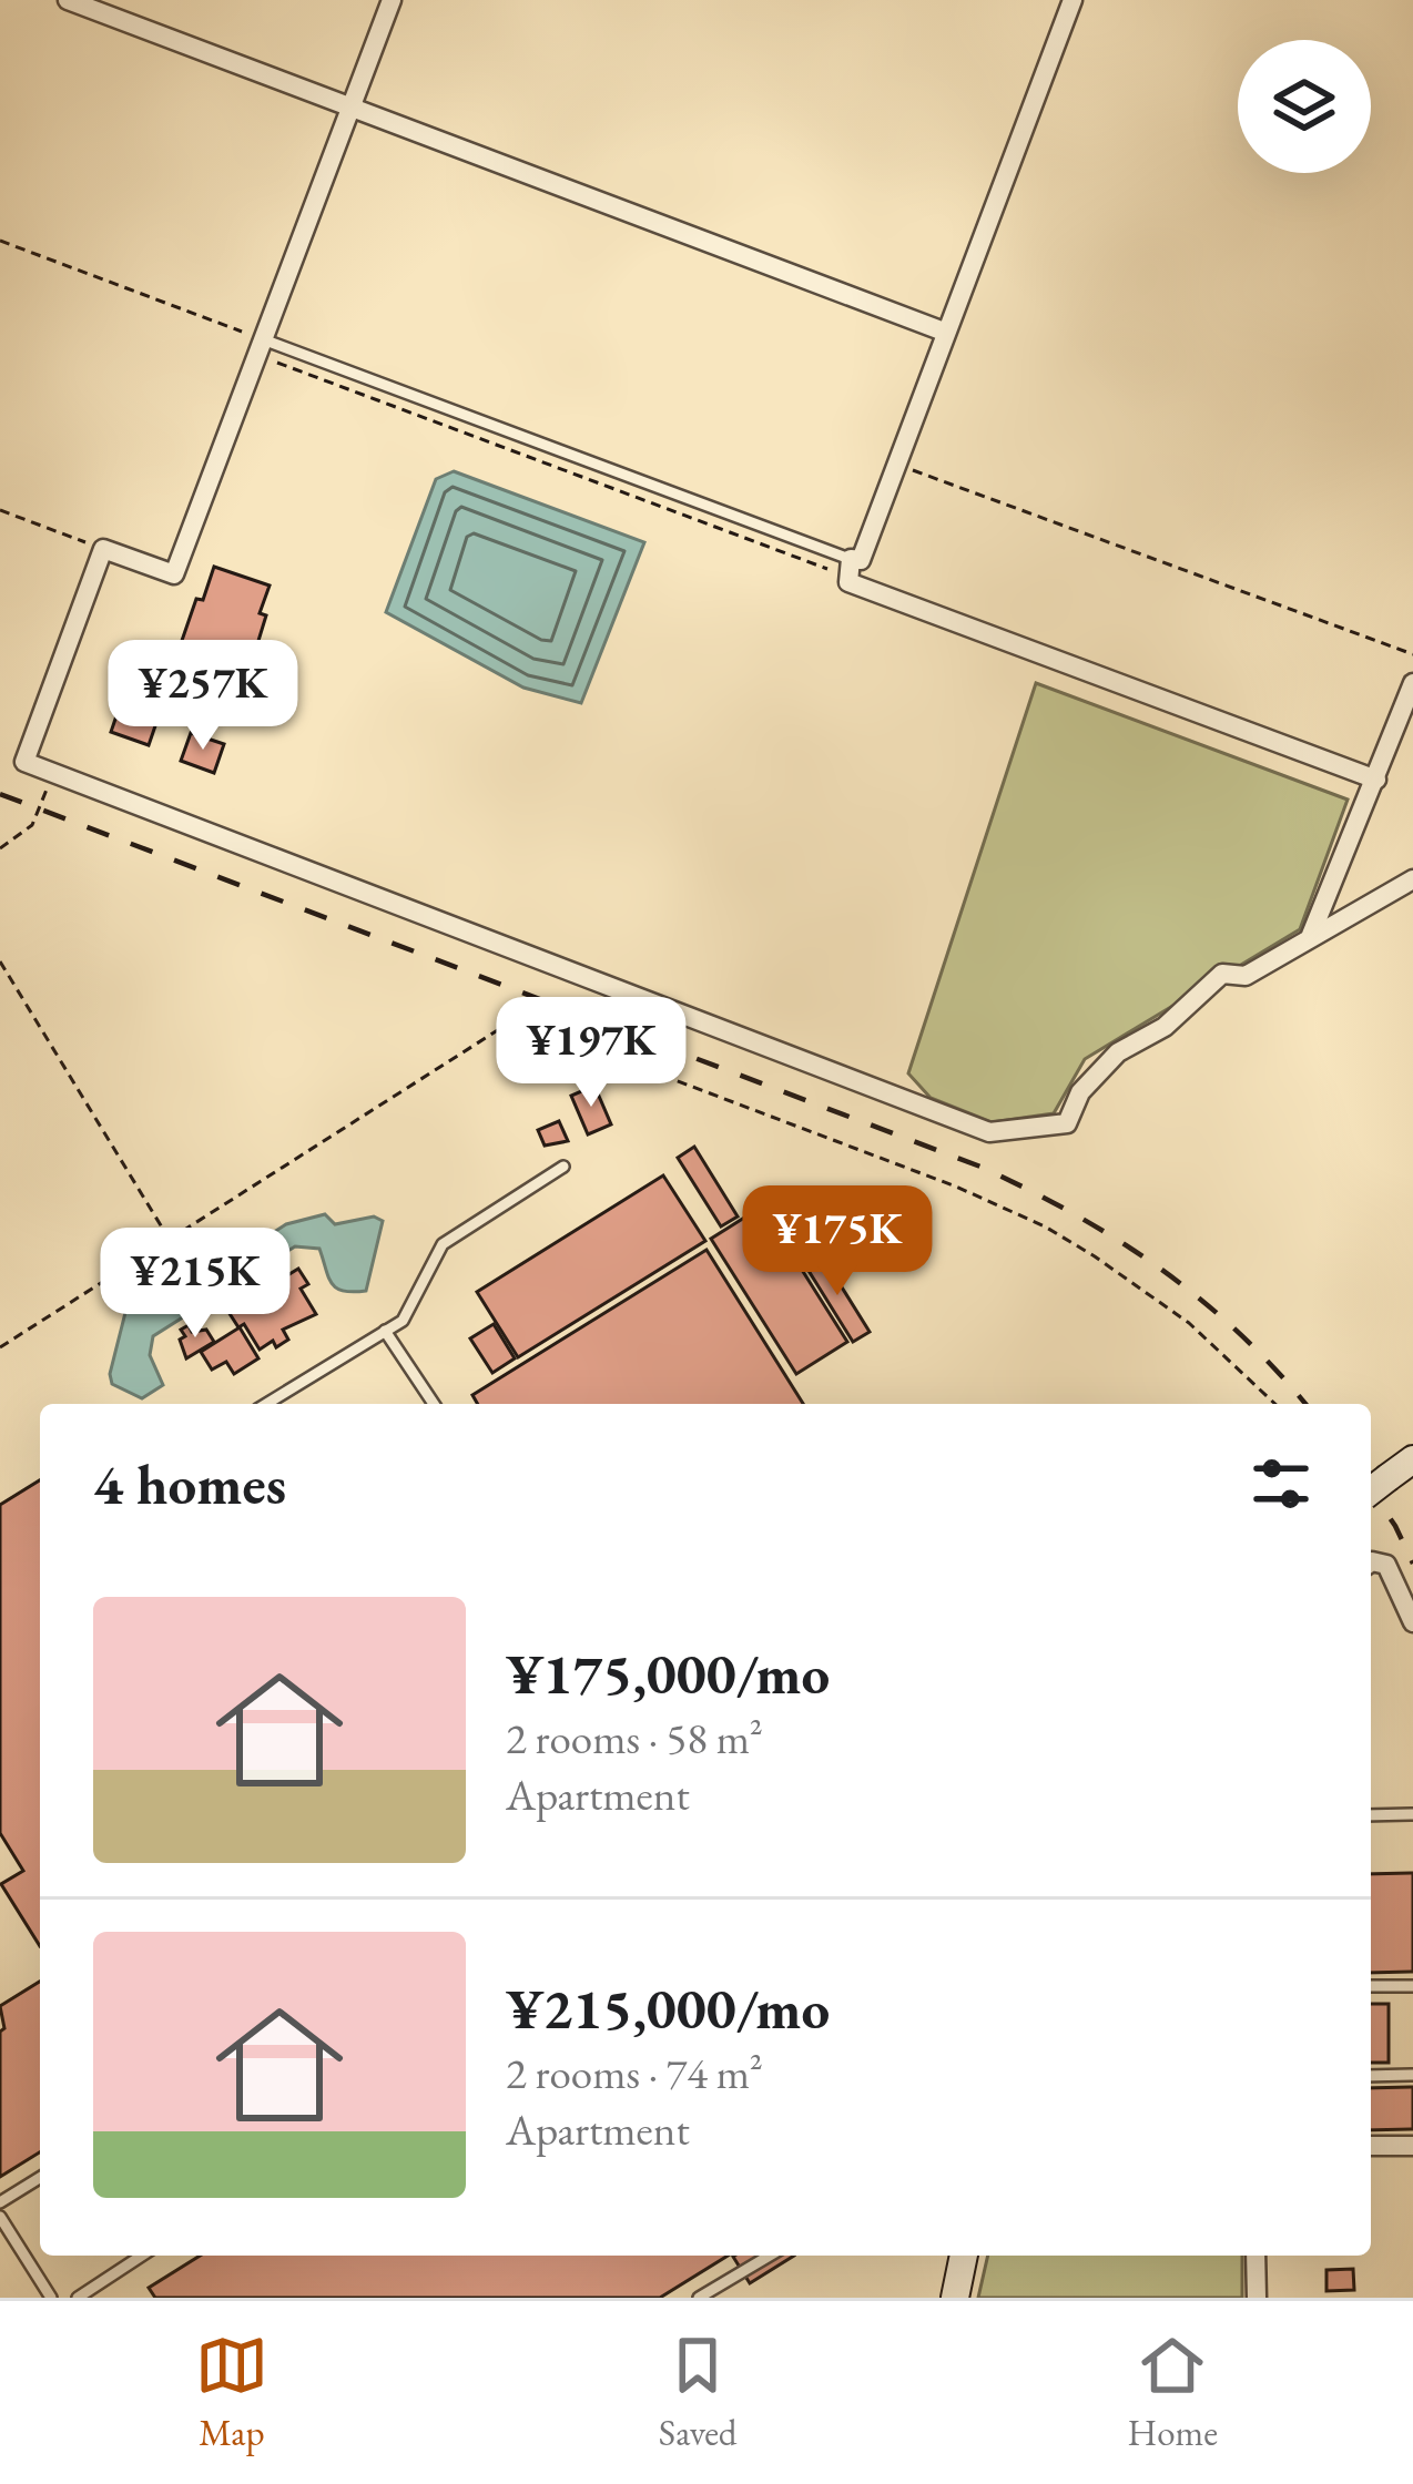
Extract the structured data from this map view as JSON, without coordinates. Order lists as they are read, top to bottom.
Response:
{
  "page": {
    "price": [
      "¥257K",
      "¥197K",
      "¥175K",
      "¥215K"
    ],
    "heading": "4 homes",
    "list": [
      {
        "name": "¥175,000/mo",
        "note": "2 rooms · 58 m² · Apartment"
      },
      {
        "name": "¥215,000/mo",
        "note": "2 rooms · 74 m² · Apartment"
      }
    ],
    "tabs": ["Map", "Saved", "Home"]
  }
}
